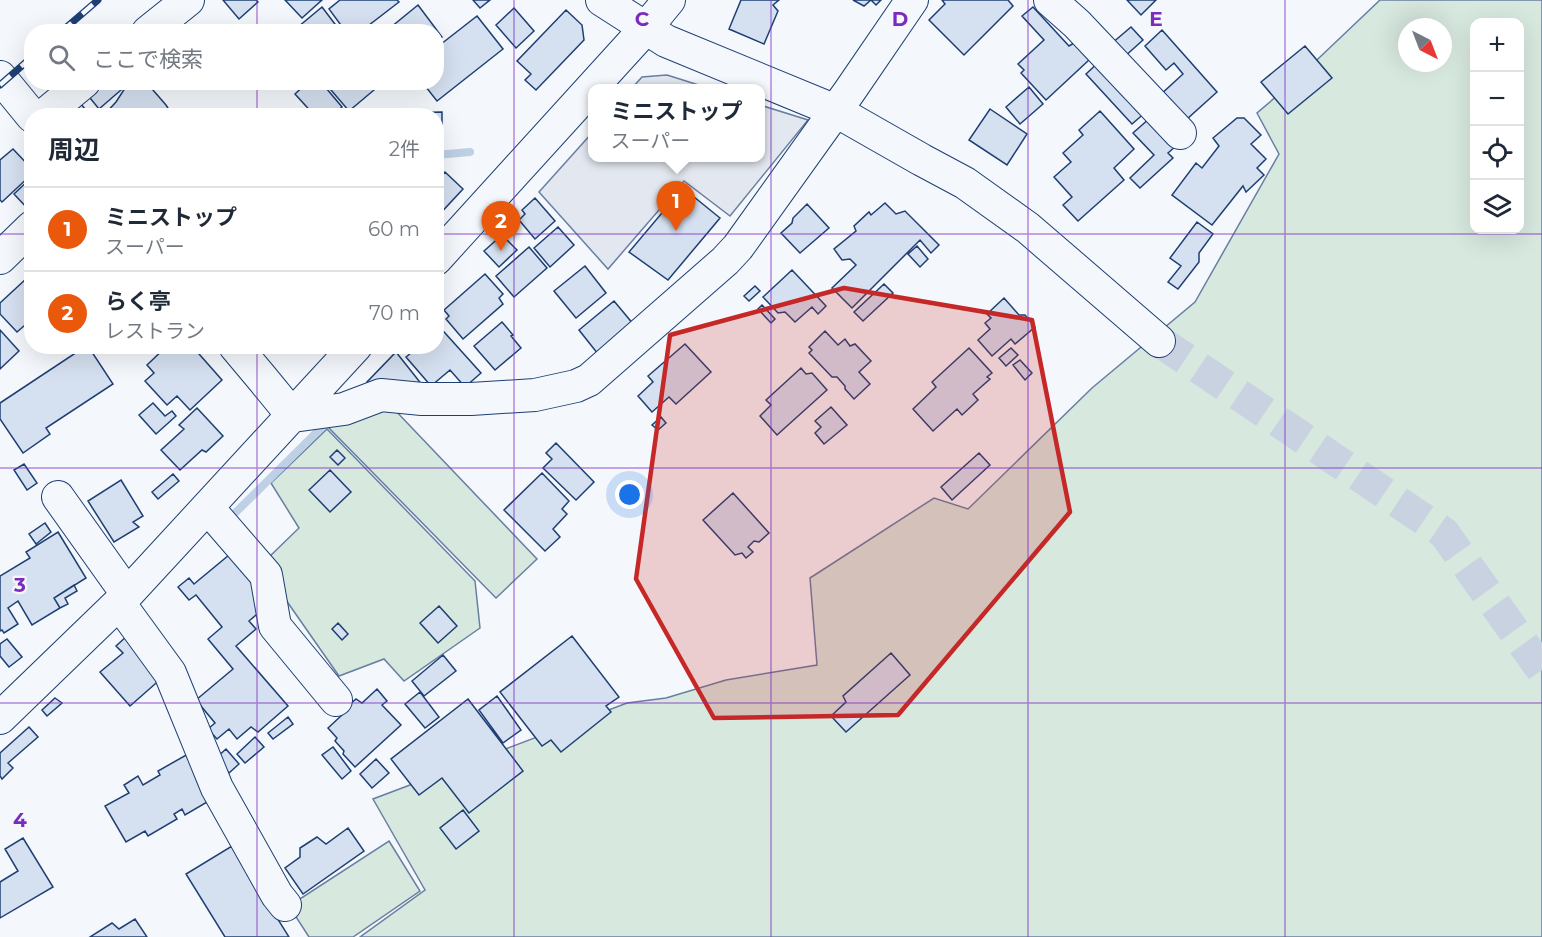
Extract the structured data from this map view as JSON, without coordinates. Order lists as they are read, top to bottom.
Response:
{
  "north": "bottom right",
  "page": {
    "map_buttons": ["+", "−"],
    "search": "ここで検索",
    "popup": ["ミニストップ", "スーパー"],
    "heading": ["周辺", "2件"],
    "pins": ["1", "2"],
    "list": [
      {
        "mark": "1",
        "name": "ミニストップ",
        "note": "スーパー",
        "value": "60 m"
      },
      {
        "mark": "2",
        "name": "らく亭",
        "note": "レストラン",
        "value": "70 m"
      }
    ]
  },
  "grid": {
    "columns": ["C", "D", "E"],
    "rows": ["3", "4"]
  }
}
